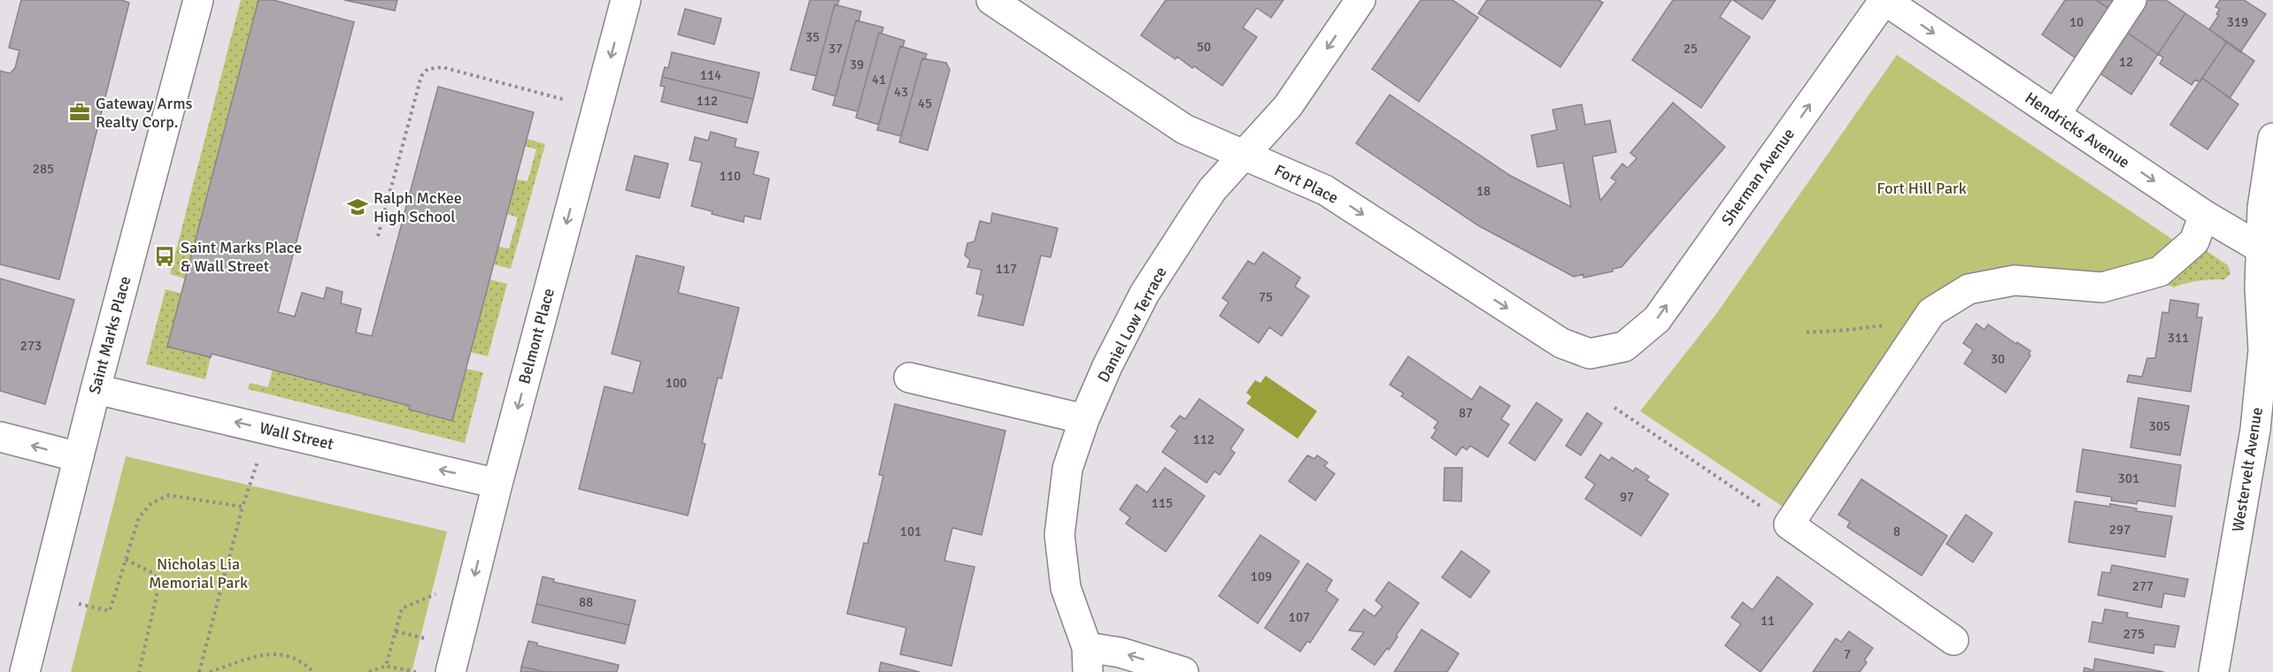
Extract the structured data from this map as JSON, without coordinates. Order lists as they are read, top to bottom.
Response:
{
  "streets": {
    "street": [
      "Hendricks Avenue",
      "Sherman Avenue",
      "Fort Place",
      "Daniel Low Terrace",
      "Saint Marks Place",
      "Belmont Place",
      "Wall Street",
      "Westervelt Avenue"
    ]
  },
  "crossings": [
    ["Hendricks Avenue", "Sherman Avenue"],
    ["Hendricks Avenue", "Westervelt Avenue"],
    ["Sherman Avenue", "Fort Place"],
    ["Fort Place", "Daniel Low Terrace"],
    ["Saint Marks Place", "Wall Street"],
    ["Belmont Place", "Wall Street"]
  ],
  "one_way": [
    "Hendricks Avenue",
    "Fort Place",
    "Belmont Place",
    "Wall Street"
  ],
  "parks": ["Fort Hill Park", "Nicholas Lia Memorial Park"],
  "places": {
    "office": ["Gateway Arms Realty Corp."],
    "school or university": ["Ralph McKee High School"],
    "bus stop": ["Saint Marks Place & Wall Street"]
  },
  "house_numbers": [
    "10",
    "319",
    "35",
    "50",
    "37",
    "25",
    "12",
    "39",
    "114",
    "41",
    "43",
    "112",
    "45",
    "285",
    "110",
    "18",
    "117",
    "75",
    "311",
    "273",
    "30",
    "100",
    "87",
    "305",
    "112",
    "301",
    "97",
    "115",
    "297",
    "101",
    "8",
    "109",
    "277",
    "88",
    "107",
    "11",
    "275",
    "7"
  ]
}
